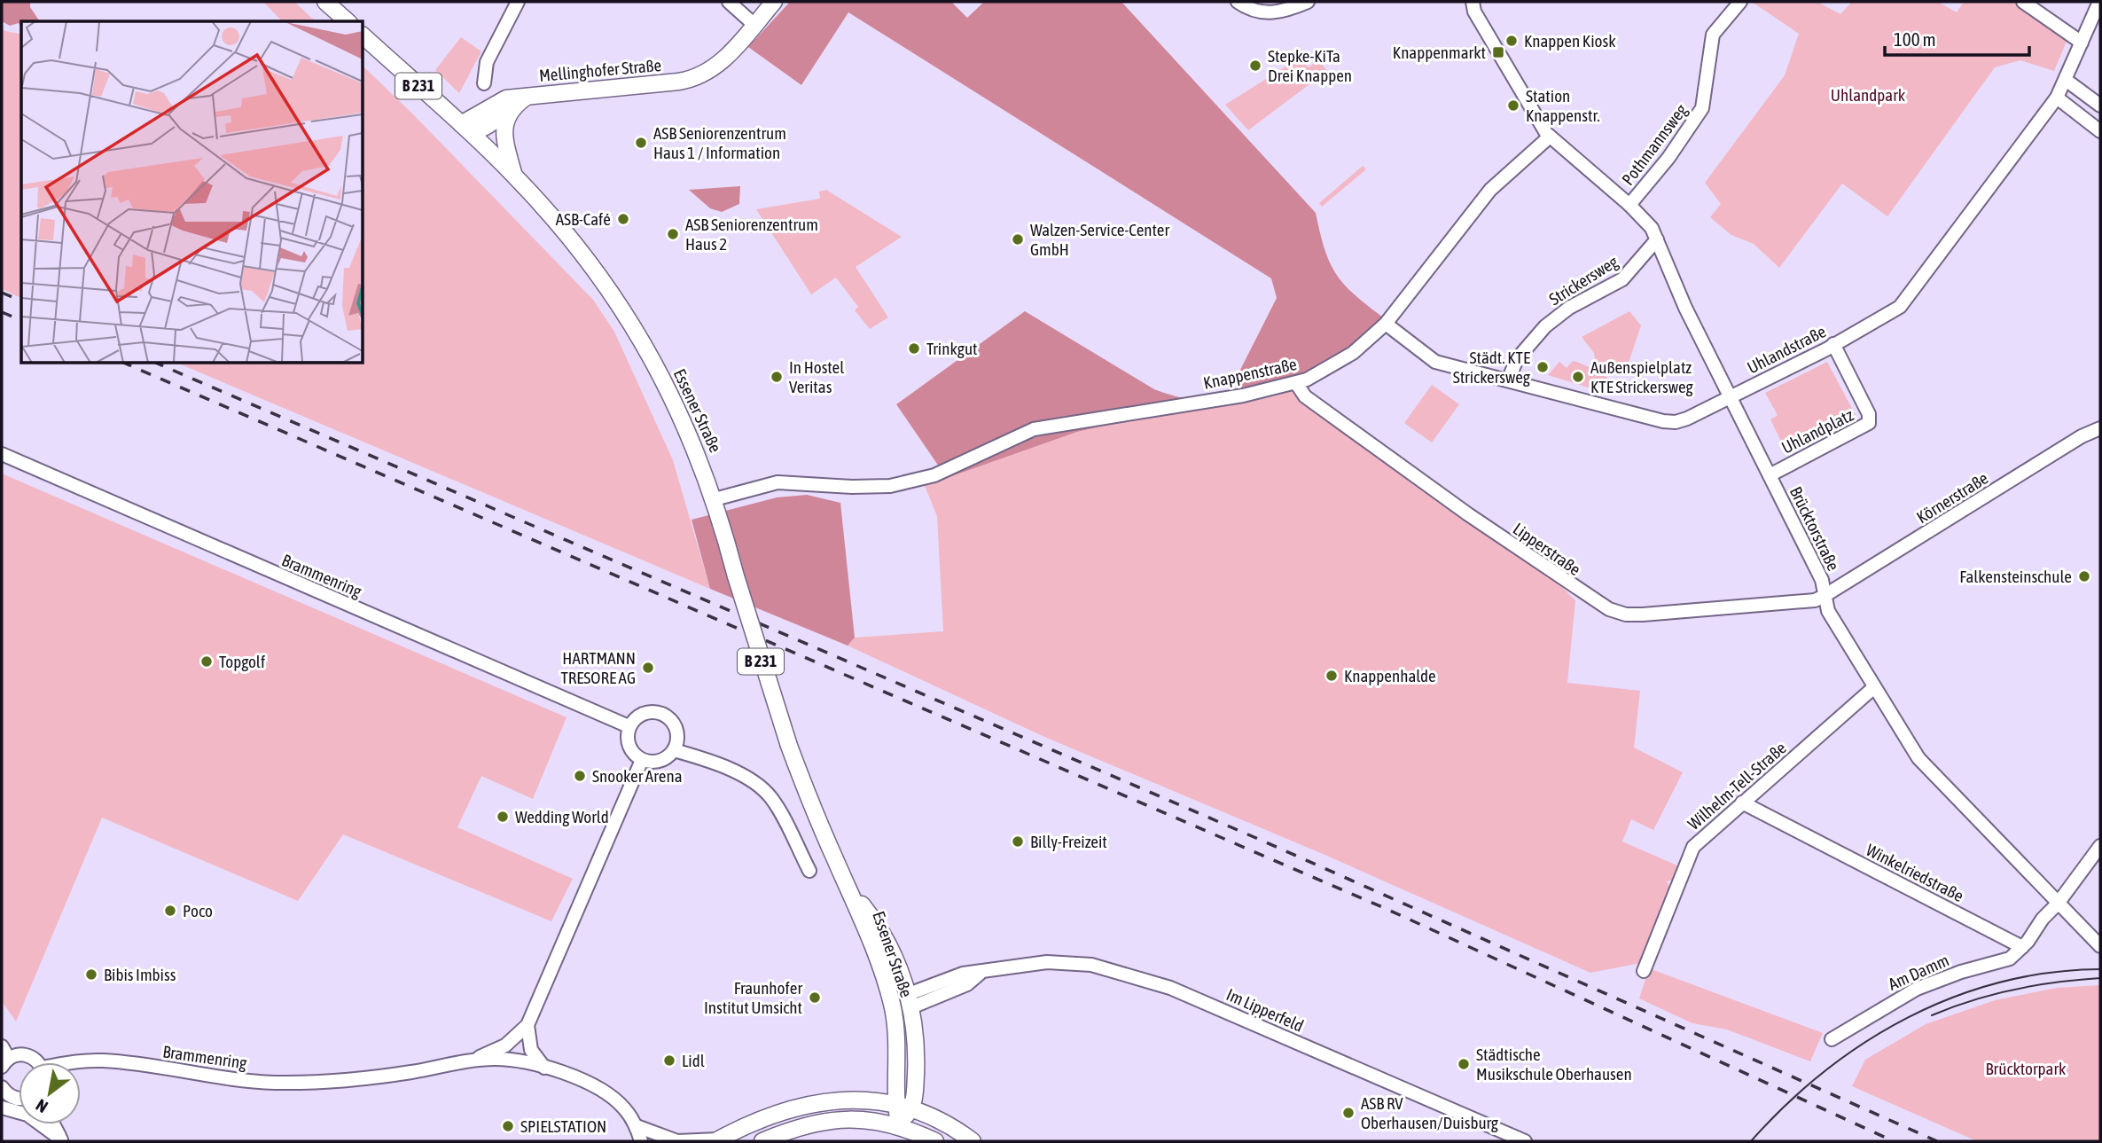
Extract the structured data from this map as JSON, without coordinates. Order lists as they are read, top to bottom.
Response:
{
  "streets": {
    "main road": ["Mellinghofer Straße", "B 231", "Essener Straße"],
    "street": [
      "Pothmannsweg",
      "Strickersweg",
      "Uhlandstraße",
      "Knappenstraße",
      "Uhlandplatz",
      "Körnerstraße",
      "Brücktorstraße",
      "Lipperstraße",
      "Brammenring",
      "Wilhelm-Tell-Straße",
      "Winkelriedstraße",
      "Am Damm",
      "Im Lipperfeld"
    ]
  },
  "crossings": [
    ["Mellinghofer Straße", "Essener Straße"],
    ["Pothmannsweg", "Brücktorstraße"],
    ["Strickersweg", "Uhlandstraße"],
    ["Strickersweg", "Brücktorstraße"],
    ["Uhlandstraße", "Knappenstraße"],
    ["Uhlandstraße", "Uhlandplatz"],
    ["Uhlandstraße", "Brücktorstraße"],
    ["Knappenstraße", "Essener Straße"],
    ["Knappenstraße", "Brücktorstraße"],
    ["Knappenstraße", "Lipperstraße"],
    ["Essener Straße", "Im Lipperfeld"],
    ["Uhlandplatz", "Brücktorstraße"],
    ["Körnerstraße", "Brücktorstraße"],
    ["Körnerstraße", "Lipperstraße"],
    ["Brücktorstraße", "Lipperstraße"],
    ["Brücktorstraße", "Wilhelm-Tell-Straße"],
    ["Wilhelm-Tell-Straße", "Winkelriedstraße"],
    ["Winkelriedstraße", "Am Damm"]
  ],
  "parks": ["Uhlandpark", "Brücktorpark"],
  "places": {
    "other": [
      "Knappen Kiosk",
      "Stepke-KiTa Drei Knappen",
      "Station Knappenstr.",
      "ASB Seniorenzentrum Haus 1 / Information",
      "ASB-Café",
      "ASB Seniorenzentrum Haus 2",
      "Walzen-Service-Center GmbH",
      "Trinkgut",
      "Städt. KTE Strickersweg",
      "In Hostel Veritas",
      "Außenspielplatz KTE Strickersweg",
      "Falkensteinschule",
      "Topgolf",
      "HARTMANN TRESORE AG",
      "Knappenhalde",
      "Snooker Arena",
      "Wedding World",
      "Billy-Freizeit",
      "Poco",
      "Bibis Imbiss",
      "Fraunhofer Institut Umsicht",
      "Lidl",
      "Städtische Musikschule Oberhausen",
      "ASB RV Oberhausen/Duisburg",
      "SPIELSTATION"
    ],
    "transit": ["Knappenmarkt"]
  },
  "scale_bar": "100 m",
  "north": "bottom left"
}
